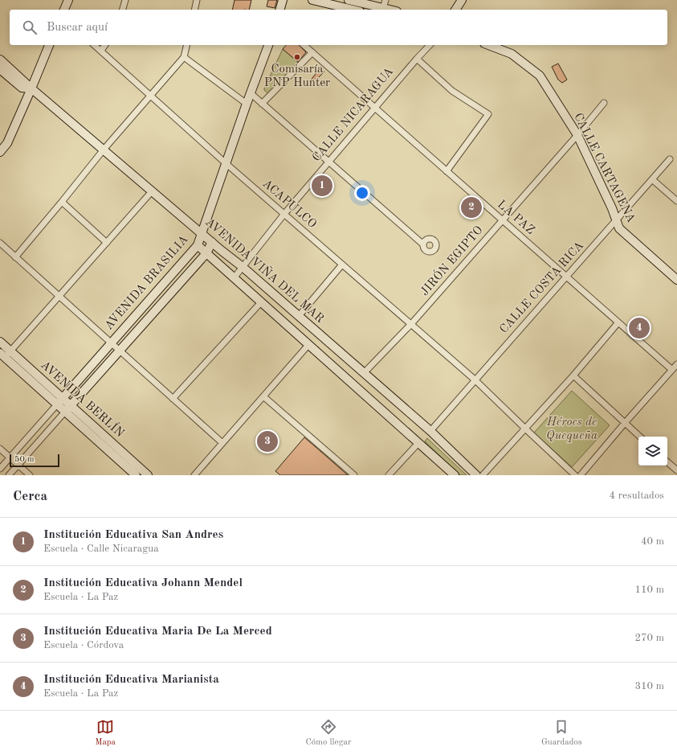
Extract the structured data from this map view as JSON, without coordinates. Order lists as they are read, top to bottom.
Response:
{
  "streets": {
    "street": [
      "CALLE NICARAGUA",
      "CALLE CARTAGENA",
      "ACAPULCO",
      "LA PAZ",
      "JIRÓN EGIPTO",
      "AVENIDA VIÑA DEL MAR",
      "AVENIDA BRASILIA",
      "CALLE COSTA RICA",
      "AVENIDA BERLÍN"
    ]
  },
  "crossings": [
    ["CALLE NICARAGUA", "ACAPULCO"],
    ["CALLE NICARAGUA", "LA PAZ"],
    ["CALLE NICARAGUA", "AVENIDA VIÑA DEL MAR"],
    ["CALLE CARTAGENA", "JIRÓN EGIPTO"],
    ["CALLE CARTAGENA", "CALLE COSTA RICA"],
    ["ACAPULCO", "JIRÓN EGIPTO"],
    ["ACAPULCO", "AVENIDA BRASILIA"],
    ["ACAPULCO", "CALLE COSTA RICA"],
    ["LA PAZ", "JIRÓN EGIPTO"],
    ["LA PAZ", "CALLE COSTA RICA"],
    ["JIRÓN EGIPTO", "AVENIDA VIÑA DEL MAR"],
    ["AVENIDA VIÑA DEL MAR", "AVENIDA BRASILIA"],
    ["AVENIDA VIÑA DEL MAR", "CALLE COSTA RICA"],
    ["AVENIDA BRASILIA", "AVENIDA BERLÍN"]
  ],
  "parks": ["Héroes de Quequeña"],
  "places": ["Comisaría PNP Hunter"],
  "scale_bar": "50 m",
  "page": {
    "search": "Buscar aquí",
    "pins": [
      "1",
      "2",
      "4",
      "3"
    ],
    "scale": "50 m",
    "heading": ["Cerca", "4 resultados"],
    "list": [
      {
        "mark": "1",
        "name": "Institución Educativa San Andres",
        "note": "Escuela · Calle Nicaragua",
        "value": "40 m"
      },
      {
        "mark": "2",
        "name": "Institución Educativa Johann Mendel",
        "note": "Escuela · La Paz",
        "value": "110 m"
      },
      {
        "mark": "3",
        "name": "Institución Educativa Maria De La Merced",
        "note": "Escuela · Córdova",
        "value": "270 m"
      },
      {
        "mark": "4",
        "name": "Institución Educativa Marianista",
        "note": "Escuela · La Paz",
        "value": "310 m"
      }
    ],
    "nav": ["Mapa", "Cómo llegar", "Guardados"]
  }
}
